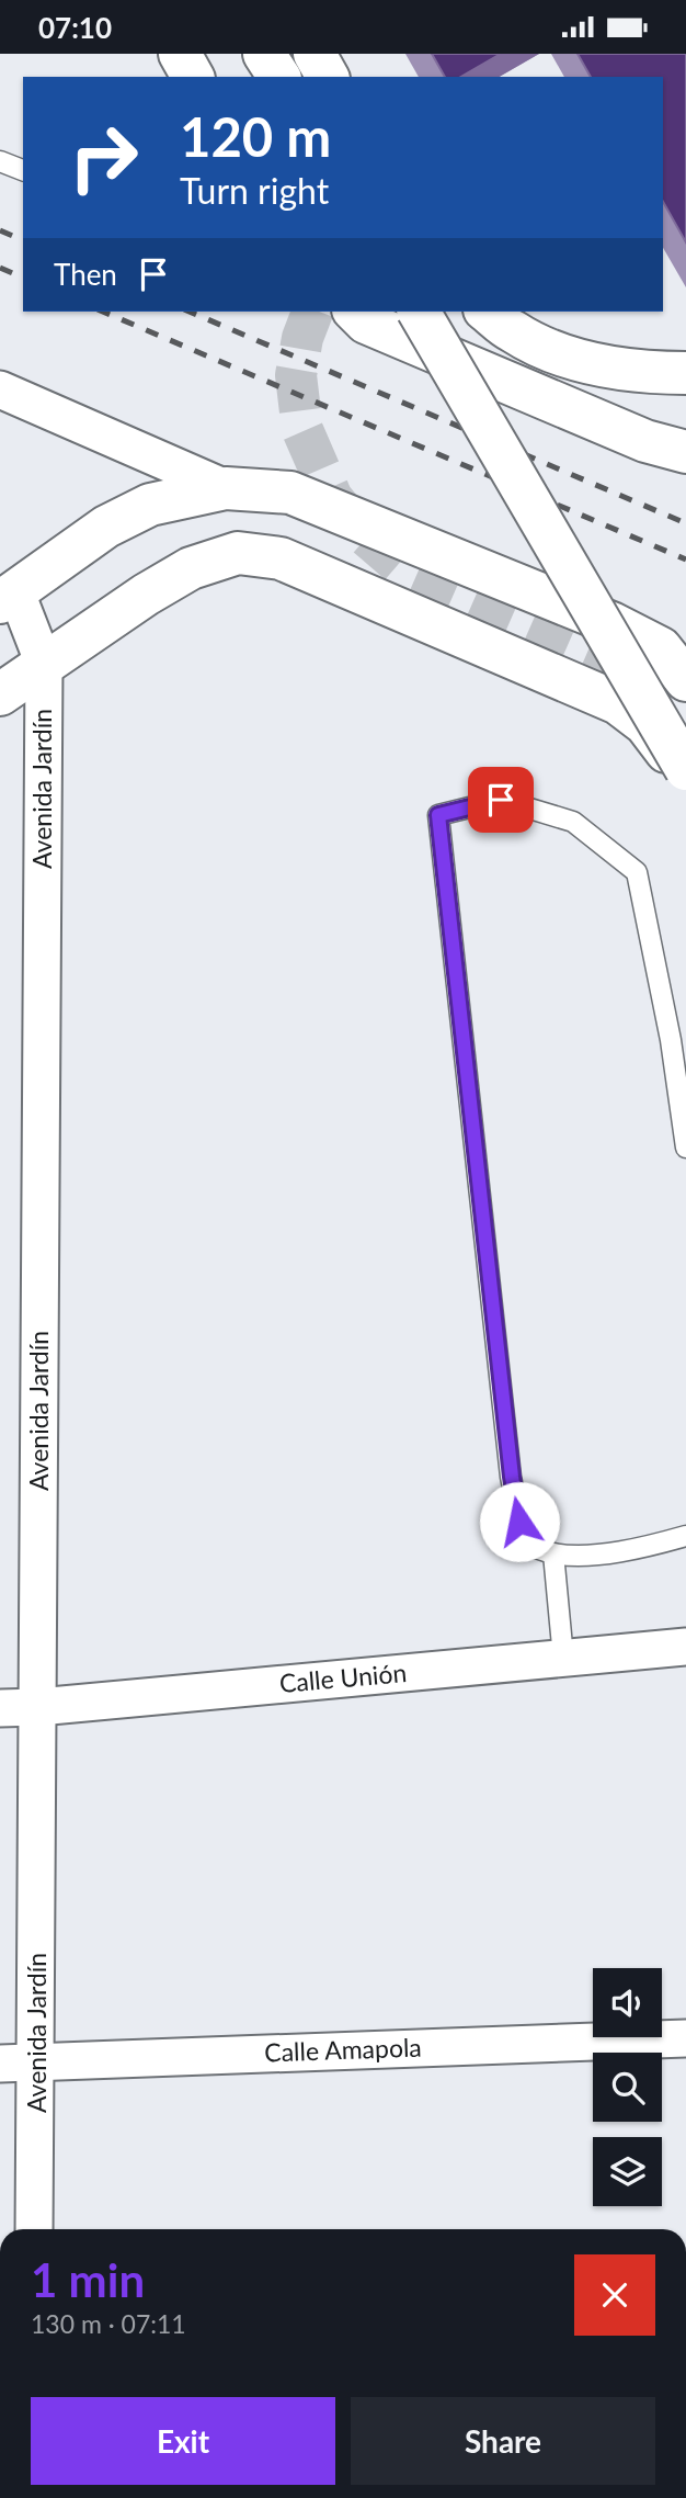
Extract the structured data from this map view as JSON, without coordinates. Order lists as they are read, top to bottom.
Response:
{
  "streets": {
    "street": ["Avenida Jardín", "Calle Unión", "Calle Amapola"]
  },
  "crossings": [
    ["Avenida Jardín", "Calle Unión"],
    ["Avenida Jardín", "Calle Amapola"]
  ],
  "page": {
    "status": "07:10",
    "turn": ["120 m", "Turn right"],
    "then": "Then",
    "heading": ["1 min", "130 m · 07:11"],
    "buttons": ["Exit", "Share"]
  }
}
